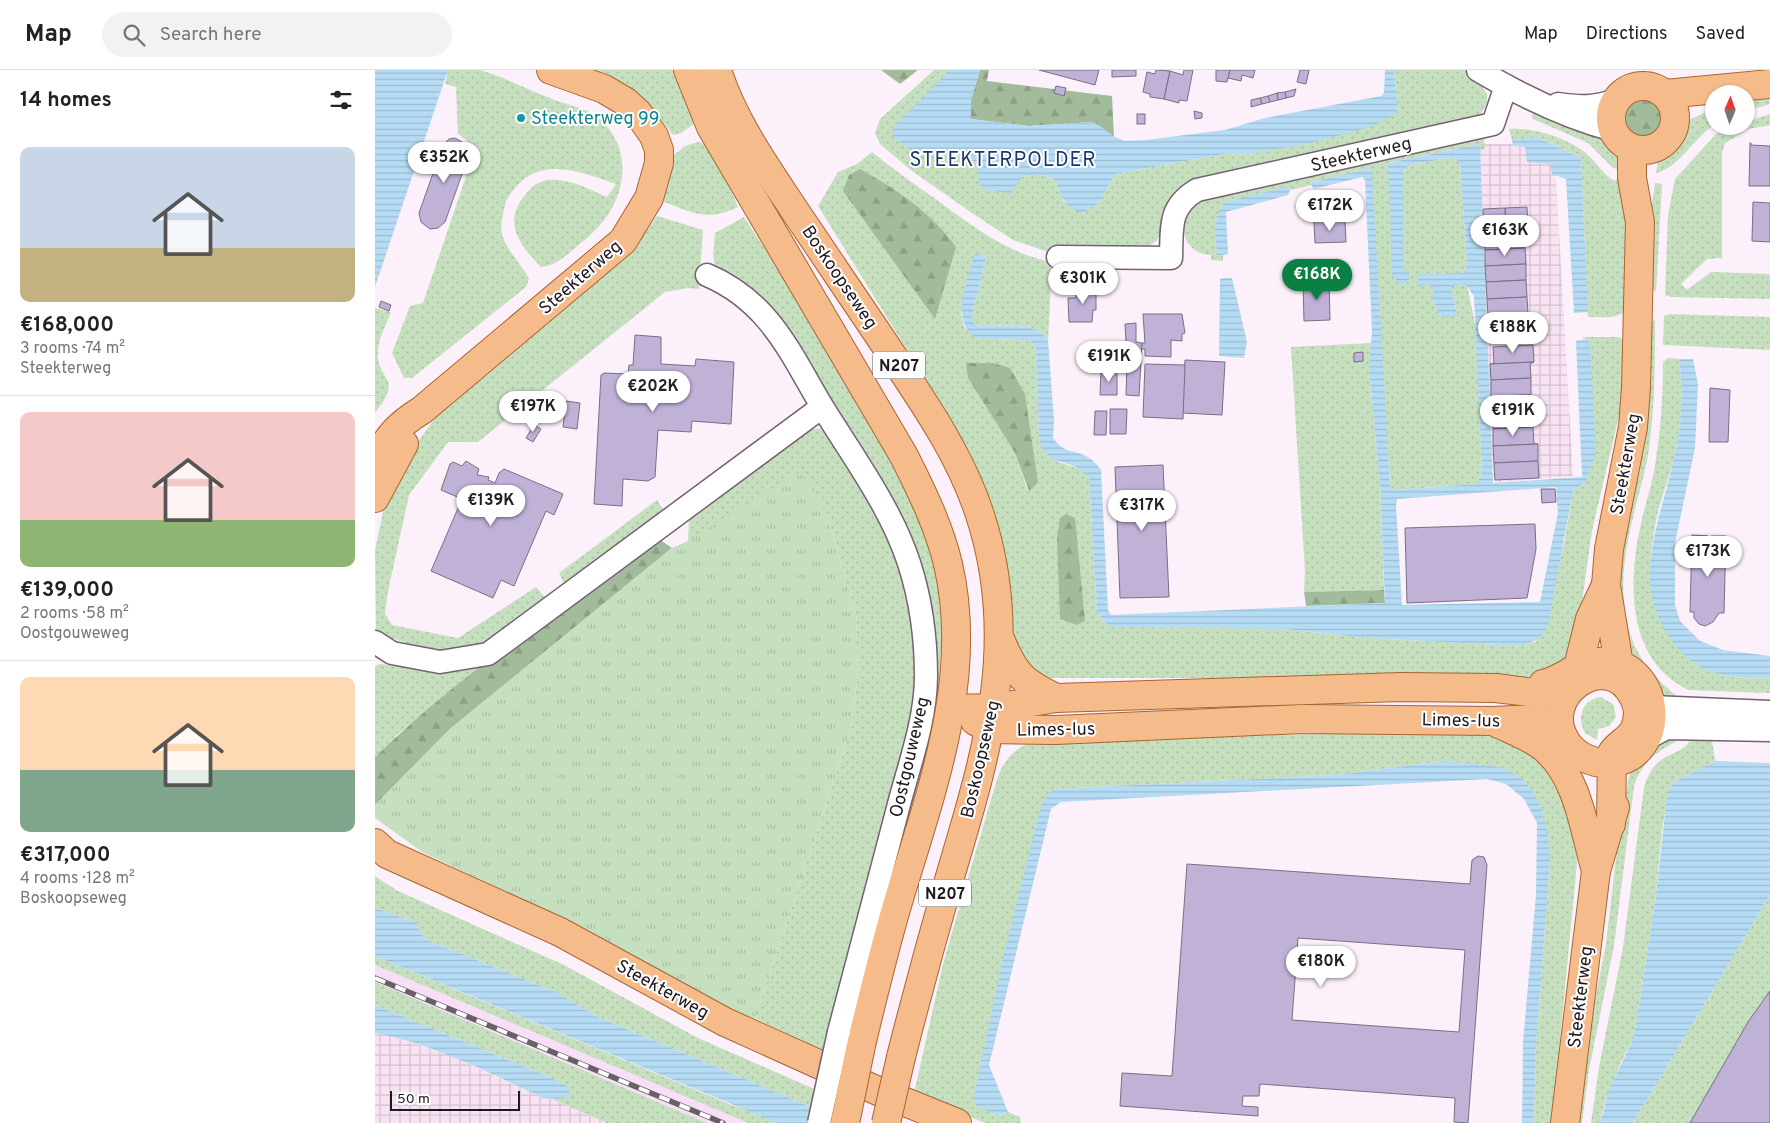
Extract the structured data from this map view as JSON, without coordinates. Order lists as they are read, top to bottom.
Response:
{
  "streets": {
    "main road": [
      "Steekterweg",
      "Boskoopseweg",
      "N207",
      "Limes-lus"
    ],
    "street": ["Oostgouweweg"]
  },
  "crossings": [
    ["Steekterweg", "Limes-lus"],
    ["Boskoopseweg", "Limes-lus"],
    ["Boskoopseweg", "Oostgouweweg"]
  ],
  "districts": ["STEEKTERPOLDER"],
  "places": ["Steekterweg 99"],
  "scale_bar": "50 m",
  "north": "top",
  "page": {
    "header": "Map",
    "search": "Search here",
    "nav": ["Map", "Directions", "Saved"],
    "heading": "14 homes",
    "list": [
      {
        "name": "€168,000",
        "note": "3 rooms · 74 m² · Steekterweg"
      },
      {
        "name": "€139,000",
        "note": "2 rooms · 58 m² · Oostgouweweg"
      },
      {
        "name": "€317,000",
        "note": "4 rooms · 128 m² · Boskoopseweg"
      }
    ],
    "price": [
      "€352K",
      "€172K",
      "€163K",
      "€168K",
      "€301K",
      "€188K",
      "€191K",
      "€202K",
      "€197K",
      "€191K",
      "€139K",
      "€317K",
      "€173K",
      "€180K"
    ],
    "scale": "50 m"
  }
}
